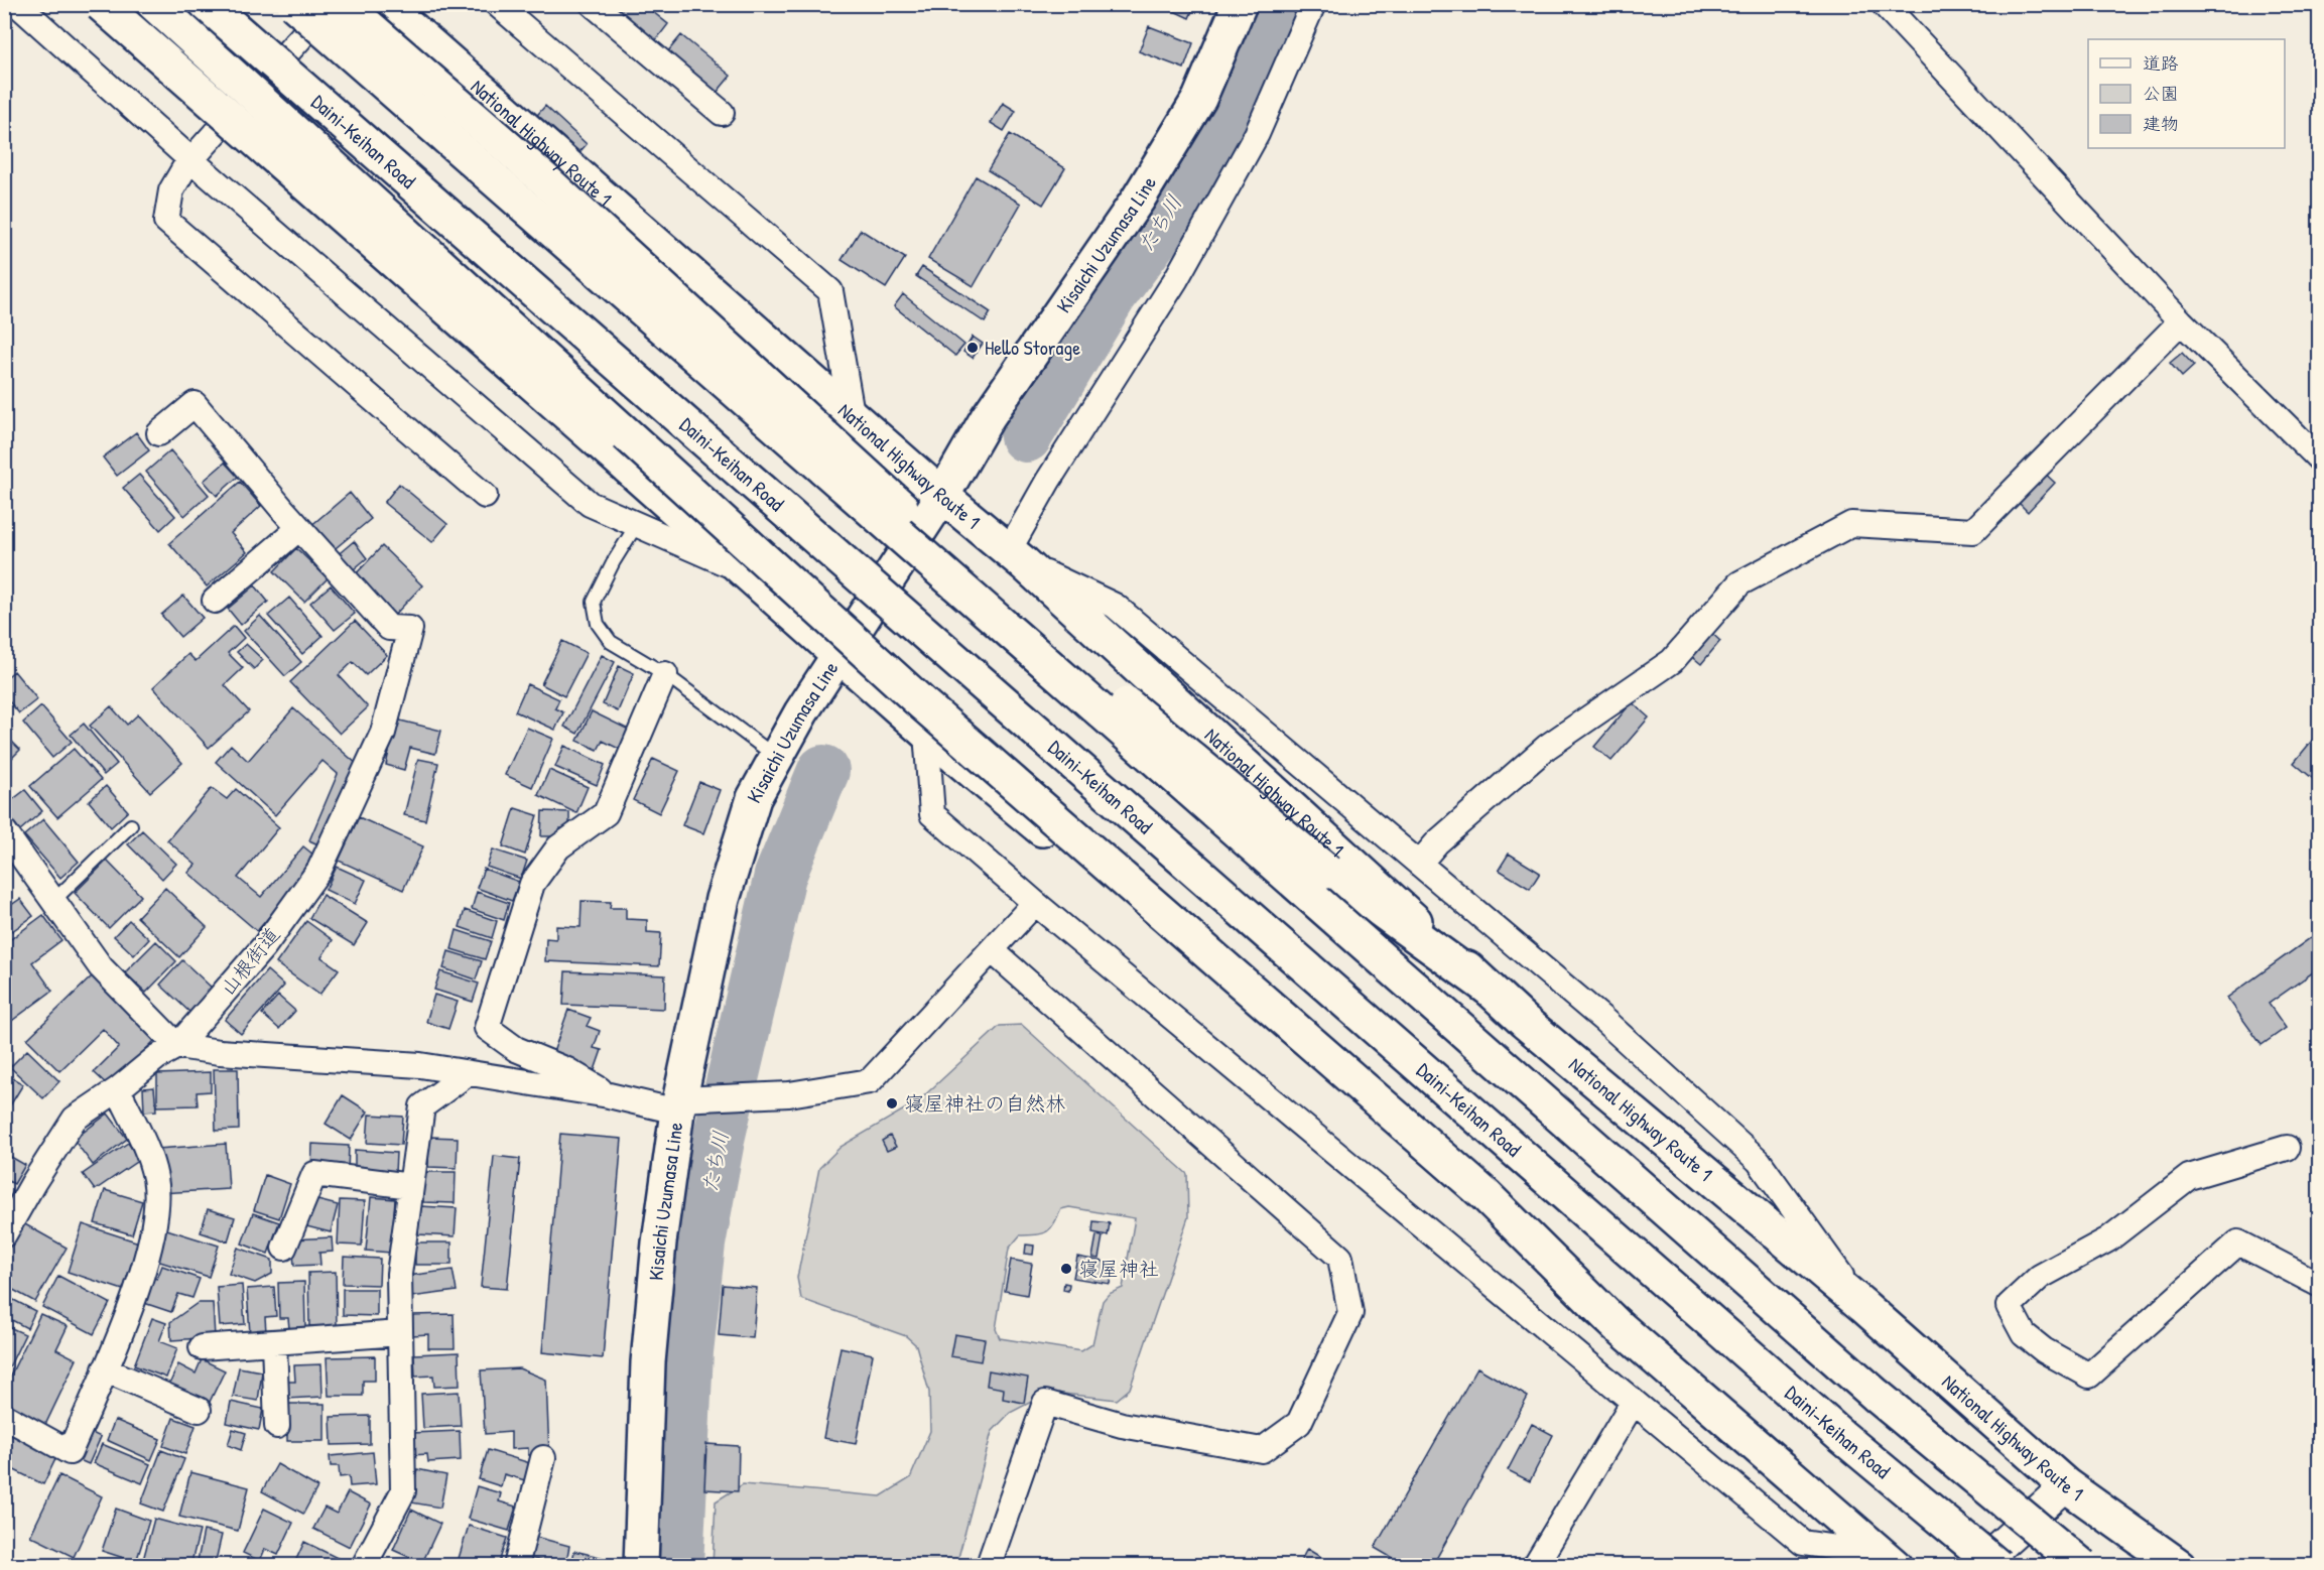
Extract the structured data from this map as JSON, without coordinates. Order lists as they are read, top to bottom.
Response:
{
  "streets": {
    "main road": ["Daini-Keihan Road", "National Highway Route 1", "Kisaichi Uzumasa Line"],
    "street": ["山根街道"]
  },
  "crossings": [
    ["National Highway Route 1", "Kisaichi Uzumasa Line"]
  ],
  "water": ["たち川"],
  "places": ["Hello Storage", "寝屋神社の自然林", "寝屋神社"],
  "legend": ["道路", "公園", "建物"]
}
